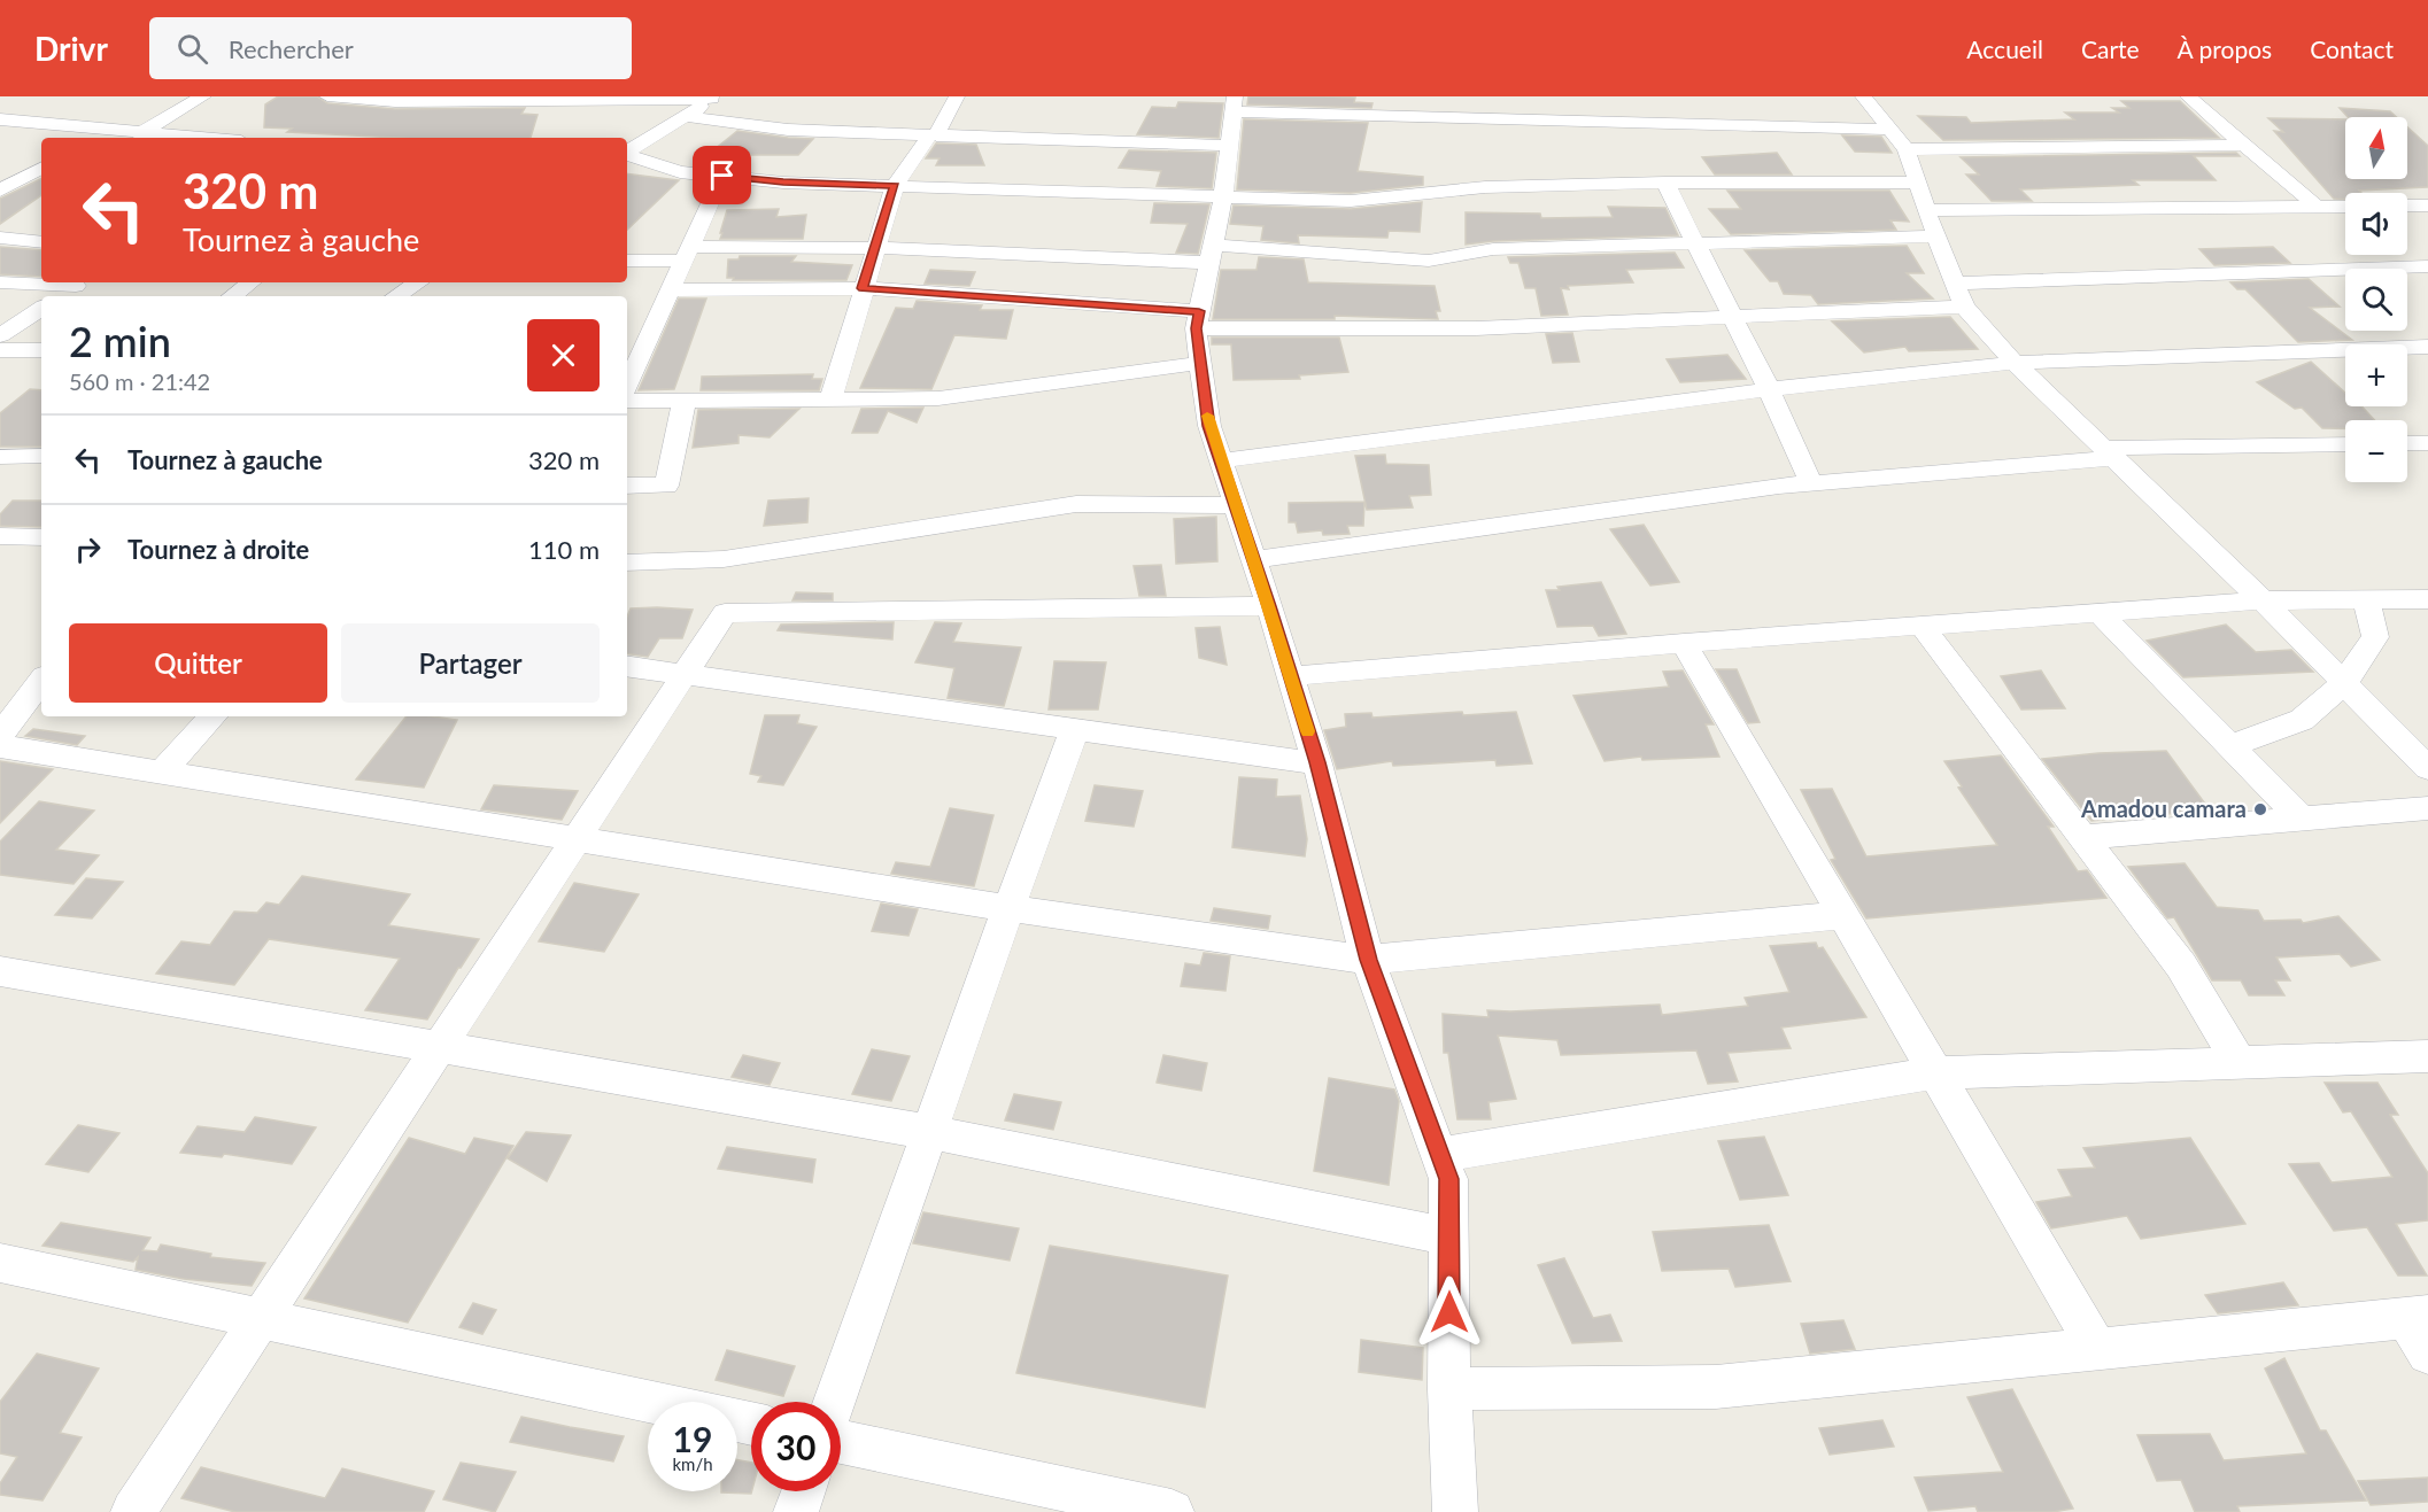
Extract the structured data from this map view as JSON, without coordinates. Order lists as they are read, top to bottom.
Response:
{
  "places": ["Amadou camara"],
  "north": "top",
  "page": {
    "header": "Drivr",
    "search": "Rechercher",
    "nav": [
      "Accueil",
      "Carte",
      "À propos",
      "Contact"
    ],
    "map_buttons": ["+", "−"],
    "turn": ["320 m", "Tournez à gauche"],
    "heading": ["2 min", "560 m · 21:42"],
    "list": [
      {
        "name": "Tournez à gauche",
        "value": "320 m"
      },
      {
        "name": "Tournez à droite",
        "value": "110 m"
      }
    ],
    "buttons": ["Quitter", "Partager"],
    "speed": "19 km/h",
    "limit": "30"
  }
}
